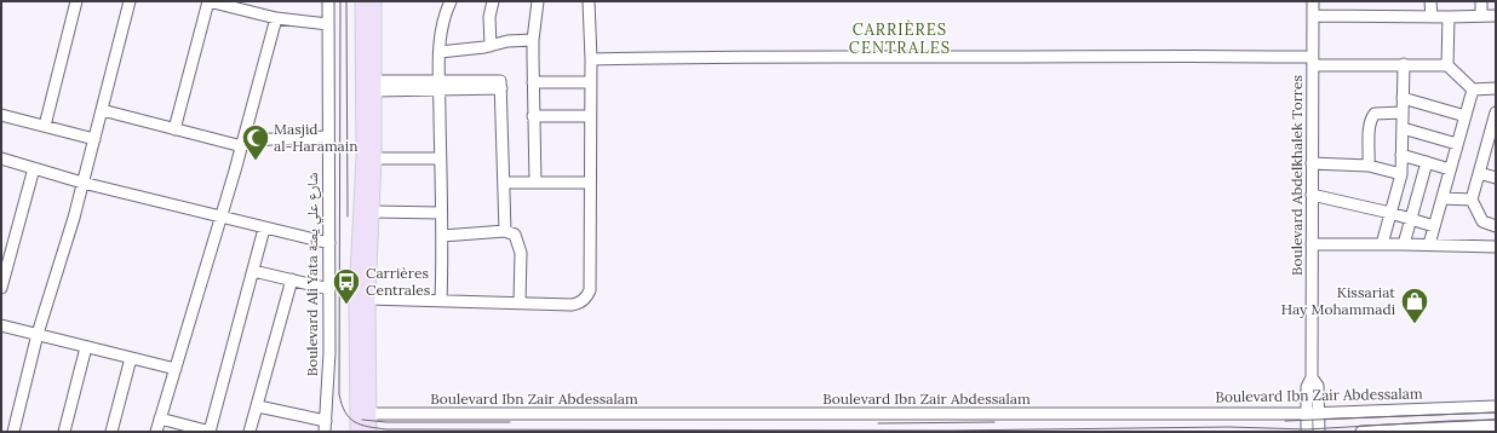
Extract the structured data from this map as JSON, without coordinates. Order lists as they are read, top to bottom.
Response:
{
  "streets": {
    "street": ["Boulevard Abdelkhalek Torres", "Boulevard Ali Yata شارع علي يعتة", "Boulevard Ibn Zair Abdessalam"]
  },
  "crossings": [
    ["Boulevard Abdelkhalek Torres", "Boulevard Ibn Zair Abdessalam"]
  ],
  "districts": ["CARRIÈRES CENTRALES"],
  "places": {
    "mosque": ["Masjid al-Haramain"],
    "bus stop": ["Carrières Centrales"],
    "shop": ["Kissariat Hay Mohammadi"]
  }
}
